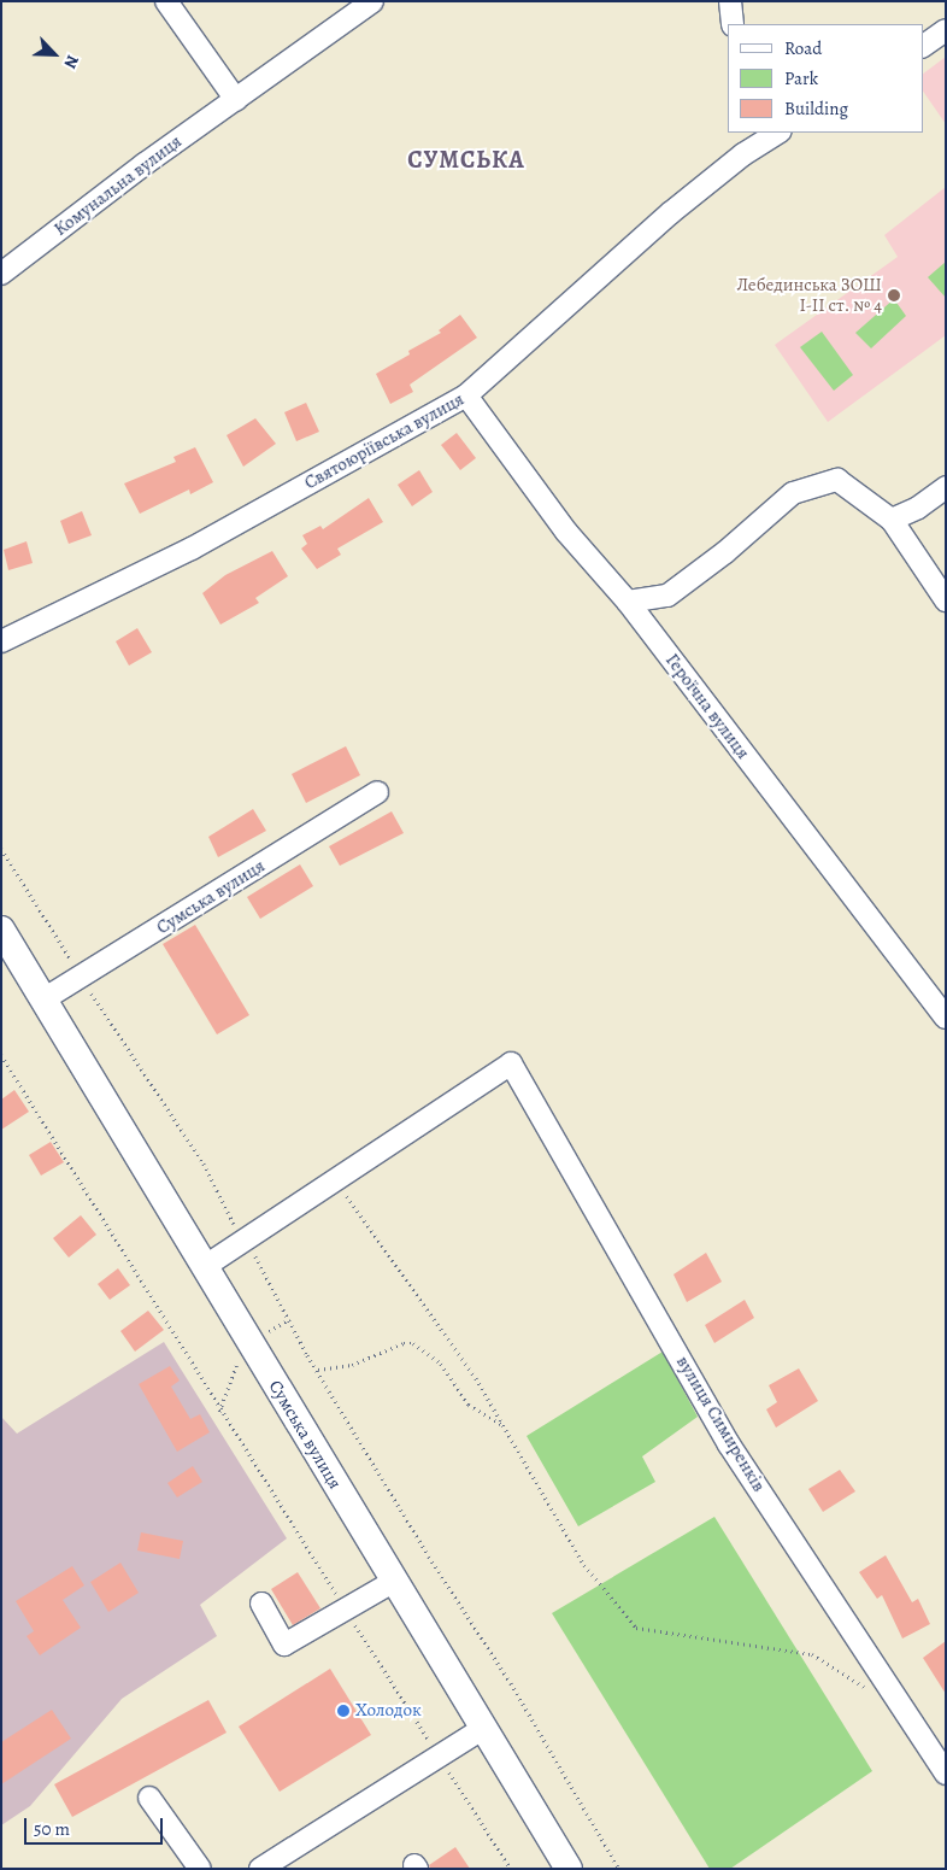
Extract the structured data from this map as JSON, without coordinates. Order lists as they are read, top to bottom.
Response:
{
  "streets": {
    "main road": ["Сумська вулиця"],
    "street": [
      "Комунальна вулиця",
      "Святоюріївська вулиця",
      "Героїчна вулиця",
      "вулиця Симиренків"
    ]
  },
  "crossings": [
    ["Святоюріївська вулиця", "Героїчна вулиця"]
  ],
  "districts": ["СУМСЬКА"],
  "places": ["Лебединська ЗОШ І-ІІ ст. № 4", "Холодок"],
  "legend": ["Road", "Park", "Building"],
  "scale_bar": "50 m",
  "north": "bottom right"
}
